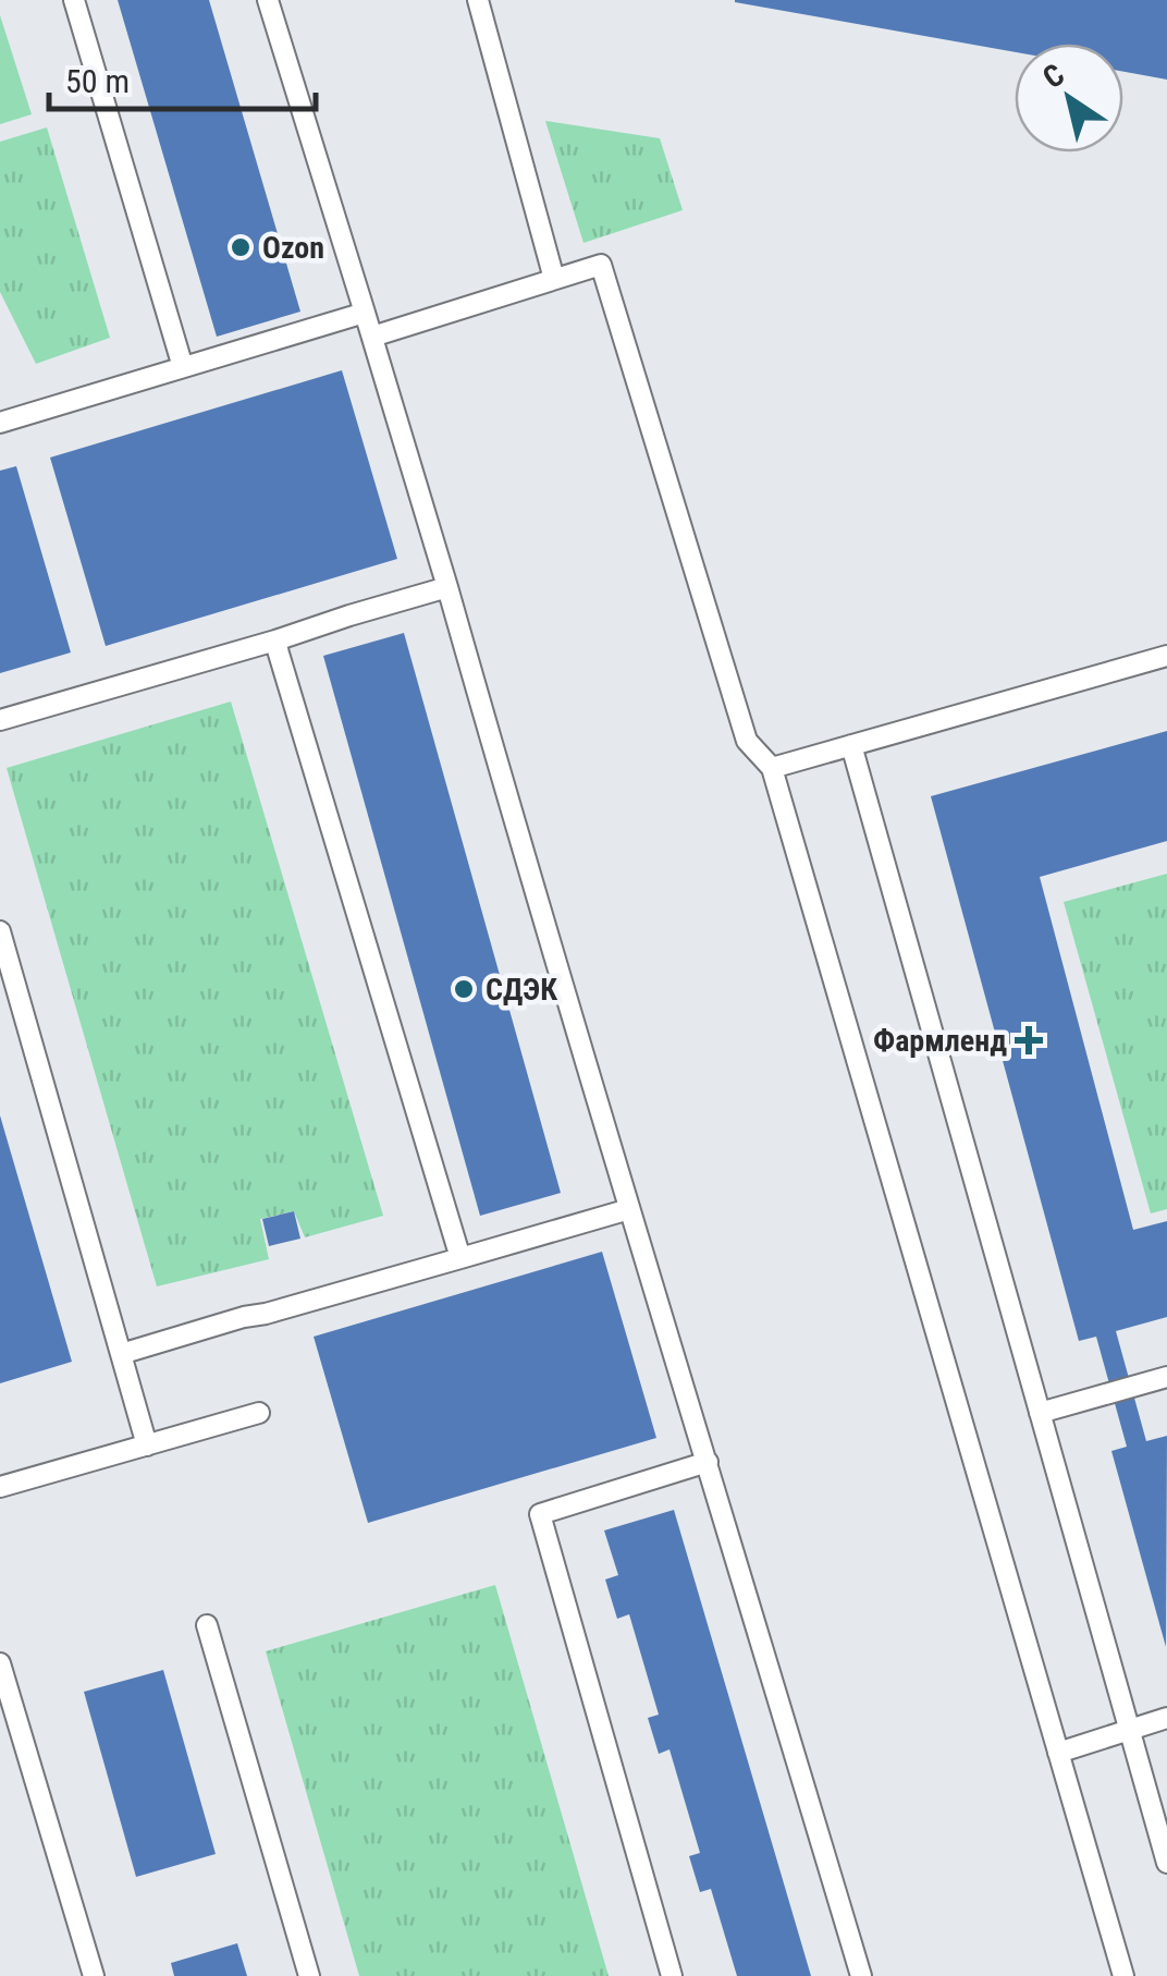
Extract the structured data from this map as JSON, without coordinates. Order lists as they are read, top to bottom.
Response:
{
  "places": {
    "other": ["Ozon", "СДЭК"],
    "health": ["Фармленд"]
  },
  "scale_bar": "50 m",
  "north": "top left"
}
